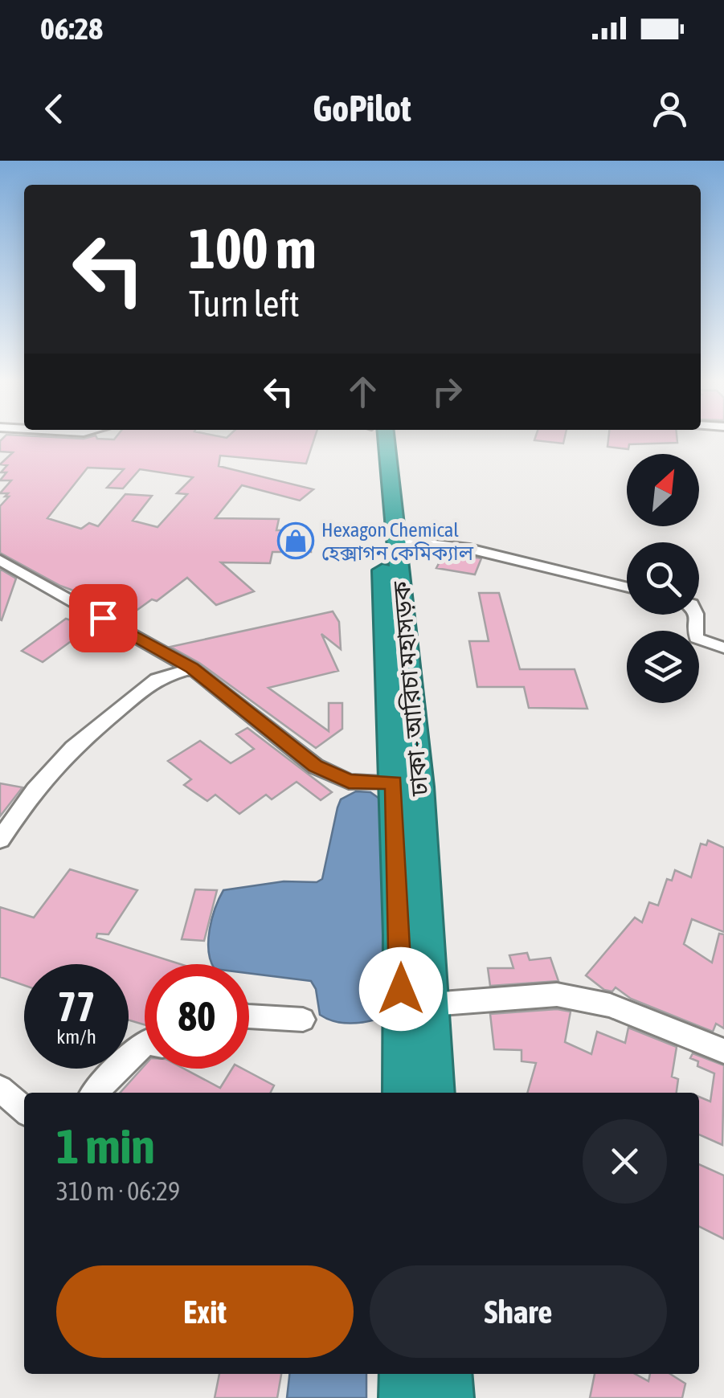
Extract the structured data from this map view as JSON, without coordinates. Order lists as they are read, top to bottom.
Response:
{
  "streets": {
    "highway": ["ঢাকা - আরিচা মহাসড়ক"]
  },
  "places": {
    "shop": ["Hexagon Chemical হেক্সাগন কেমিক্যাল"]
  },
  "north": "top right",
  "page": {
    "status": "06:28",
    "header": "GoPilot",
    "turn": ["100 m", "Turn left"],
    "speed": "77 km/h",
    "limit": "80",
    "heading": ["1 min", "310 m · 06:29"],
    "buttons": ["Exit", "Share"]
  }
}
